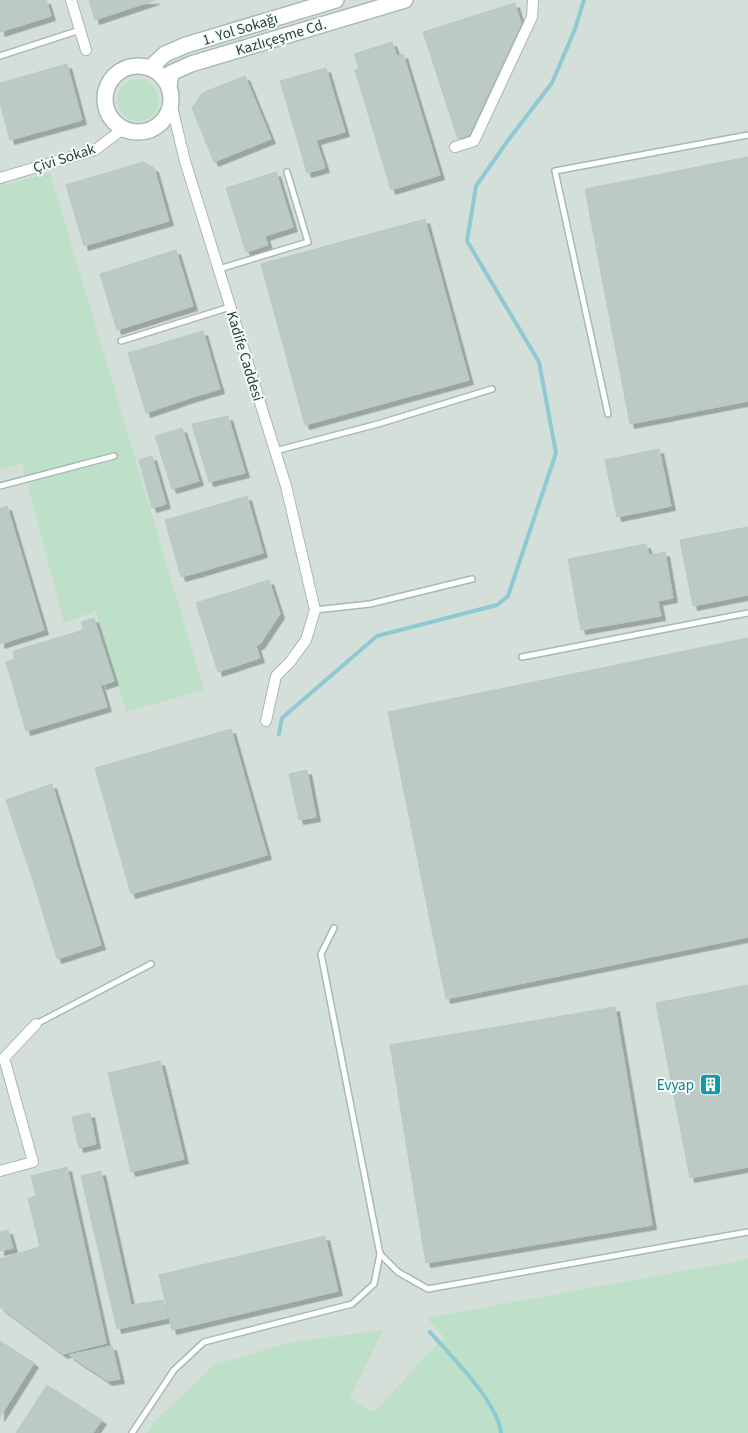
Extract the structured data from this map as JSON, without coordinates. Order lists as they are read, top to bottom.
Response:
{
  "streets": {
    "street": [
      "1. Yol Sokağı",
      "Kazlıçeşme Cd.",
      "Çivi Sokak",
      "Kadife Caddesi"
    ]
  },
  "crossings": [
    ["1. Yol Sokağı", "Kazlıçeşme Cd."],
    ["1. Yol Sokağı", "Çivi Sokak"],
    ["1. Yol Sokağı", "Kadife Caddesi"],
    ["Kazlıçeşme Cd.", "Çivi Sokak"],
    ["Kazlıçeşme Cd.", "Kadife Caddesi"],
    ["Çivi Sokak", "Kadife Caddesi"]
  ],
  "places": {
    "building": ["Evyap"]
  }
}
